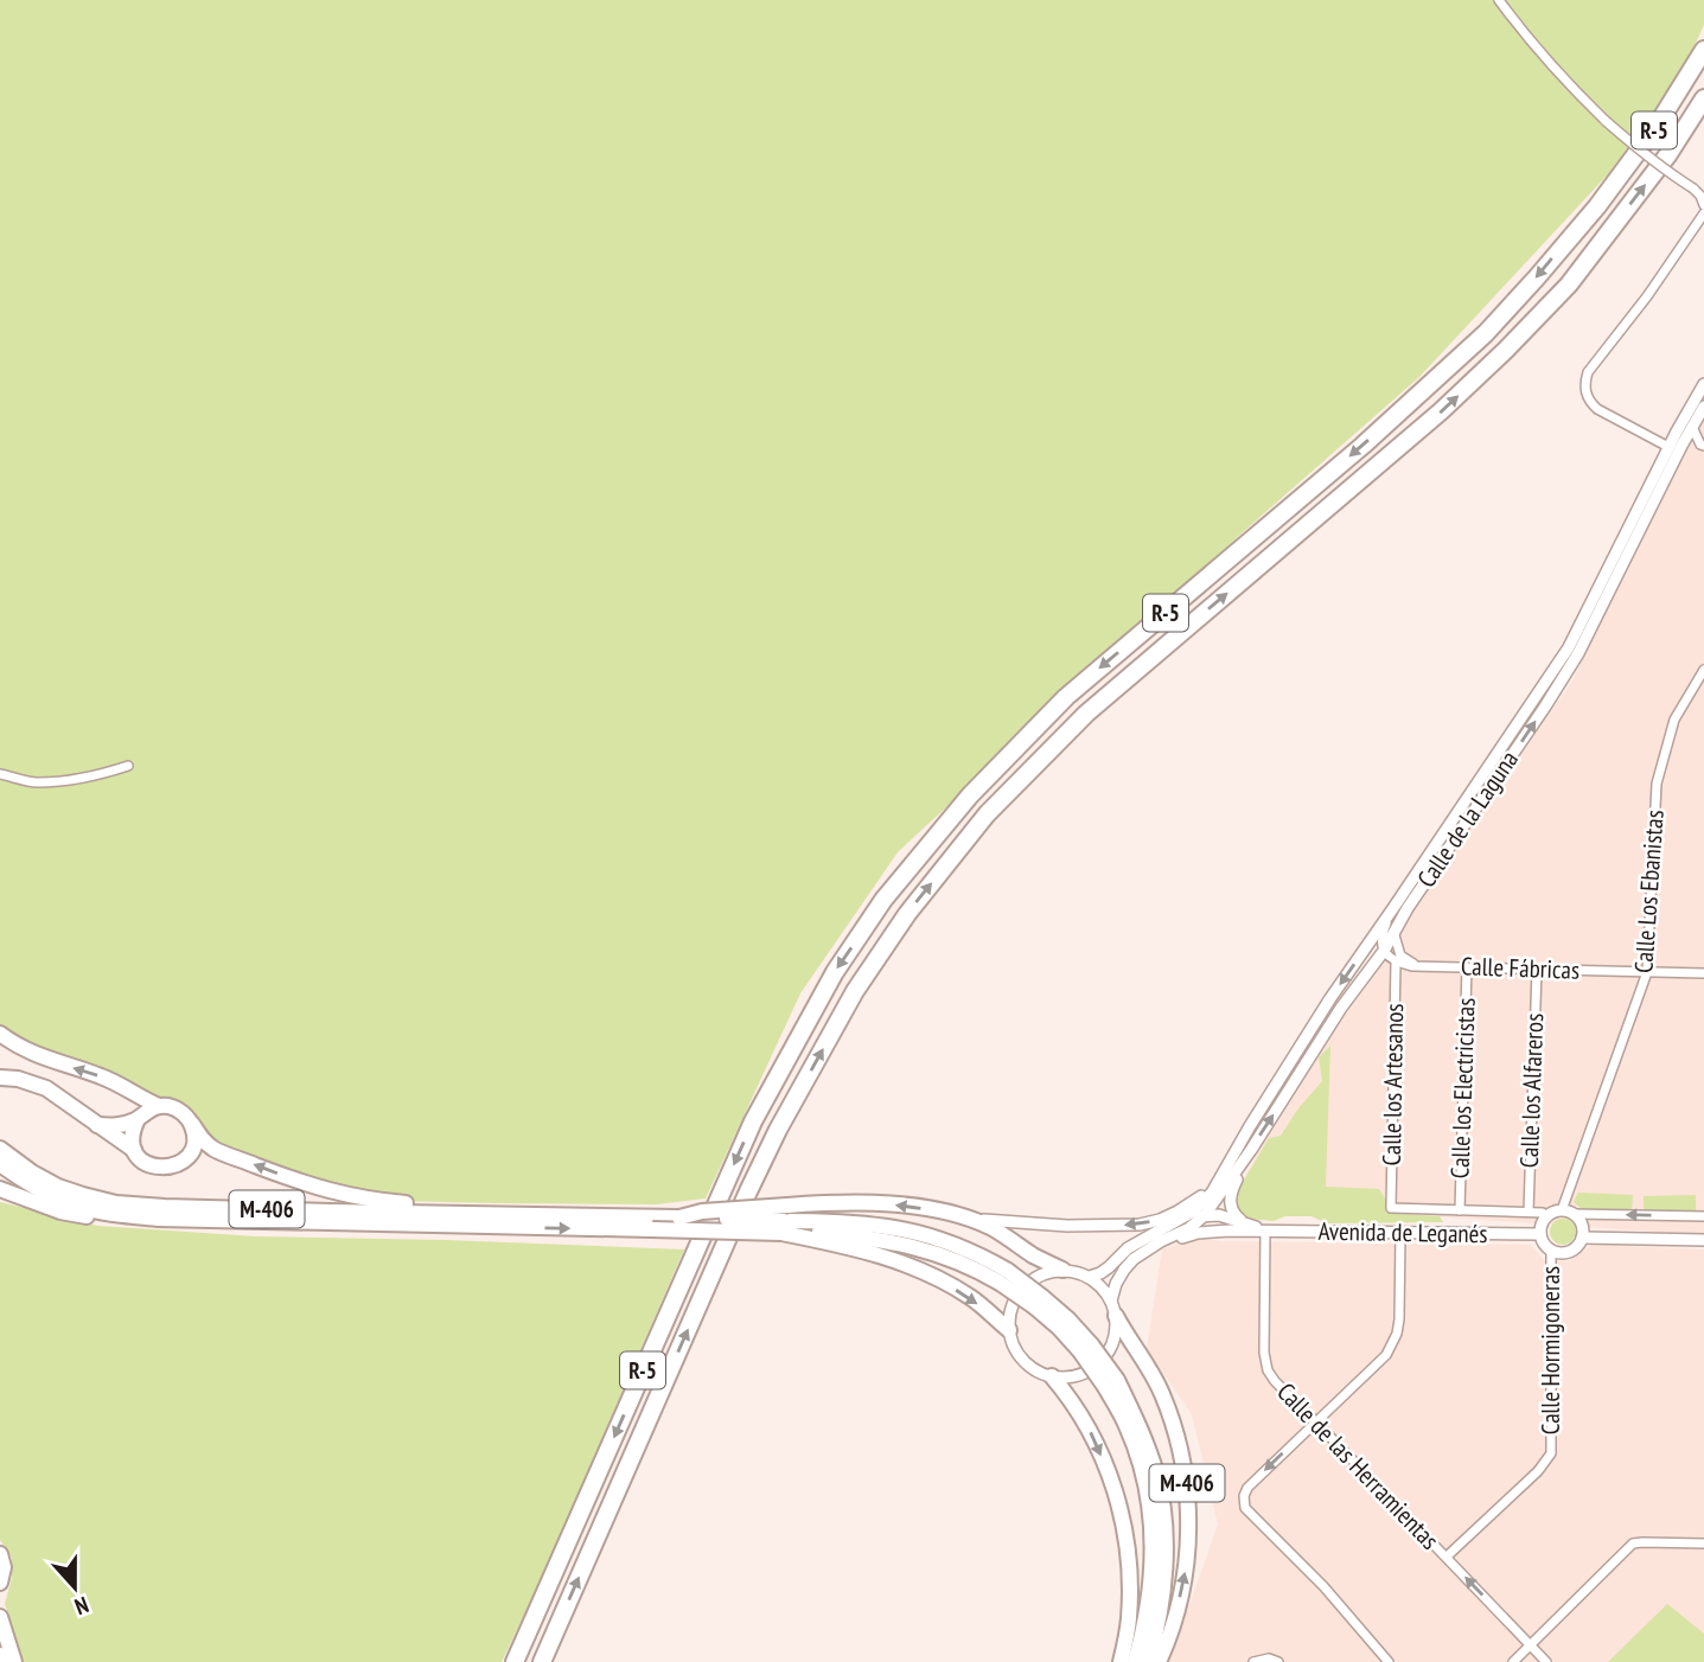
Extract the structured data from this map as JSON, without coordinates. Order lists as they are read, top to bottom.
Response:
{
  "streets": {
    "highway": ["R-5"],
    "main road": ["M-406"],
    "street": [
      "Calle de la Laguna",
      "Calle Los Ebanistas",
      "Calle Fábricas",
      "Calle los Artesanos",
      "Calle los Electricistas",
      "Calle los Alfareros",
      "Avenida de Leganés",
      "Calle Hormigoneras",
      "Calle de las Herramientas"
    ]
  },
  "crossings": [
    ["Calle de la Laguna", "Avenida de Leganés"],
    ["Calle Los Ebanistas", "Calle Fábricas"],
    ["Calle Los Ebanistas", "Avenida de Leganés"],
    ["Calle Los Ebanistas", "Calle Hormigoneras"],
    ["Calle Fábricas", "Calle los Artesanos"],
    ["Calle Fábricas", "Calle los Electricistas"],
    ["Calle Fábricas", "Calle los Alfareros"],
    ["Calle los Artesanos", "Avenida de Leganés"],
    ["Calle los Electricistas", "Avenida de Leganés"],
    ["Calle los Alfareros", "Avenida de Leganés"],
    ["Avenida de Leganés", "Calle Hormigoneras"],
    ["Avenida de Leganés", "Calle de las Herramientas"],
    ["Calle Hormigoneras", "Calle de las Herramientas"]
  ],
  "north": "bottom"
}
